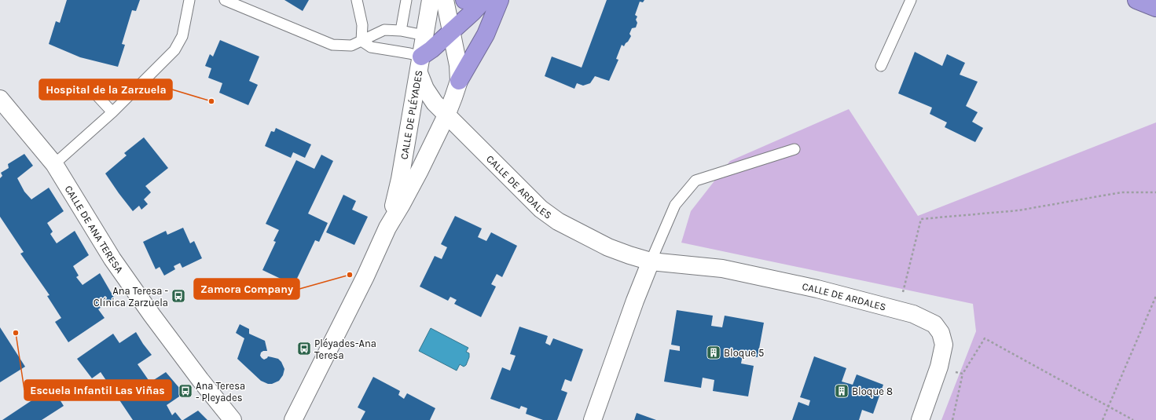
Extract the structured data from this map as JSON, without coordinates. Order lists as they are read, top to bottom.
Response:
{
  "streets": {
    "street": ["CALLE DE PLÉYADES", "CALLE DE ARDALES", "CALLE DE ANA TERESA"]
  },
  "crossings": [
    ["CALLE DE PLÉYADES", "CALLE DE ARDALES"]
  ],
  "places": {
    "other": ["Hospital de la Zarzuela", "Zamora Company", "Escuela Infantil Las Viñas"],
    "bus stop": ["Ana Teresa - Clínica Zarzuela", "Pléyades-Ana Teresa", "Ana Teresa - Pleyades"],
    "building": ["Bloque 5", "Bloque 8"]
  }
}
